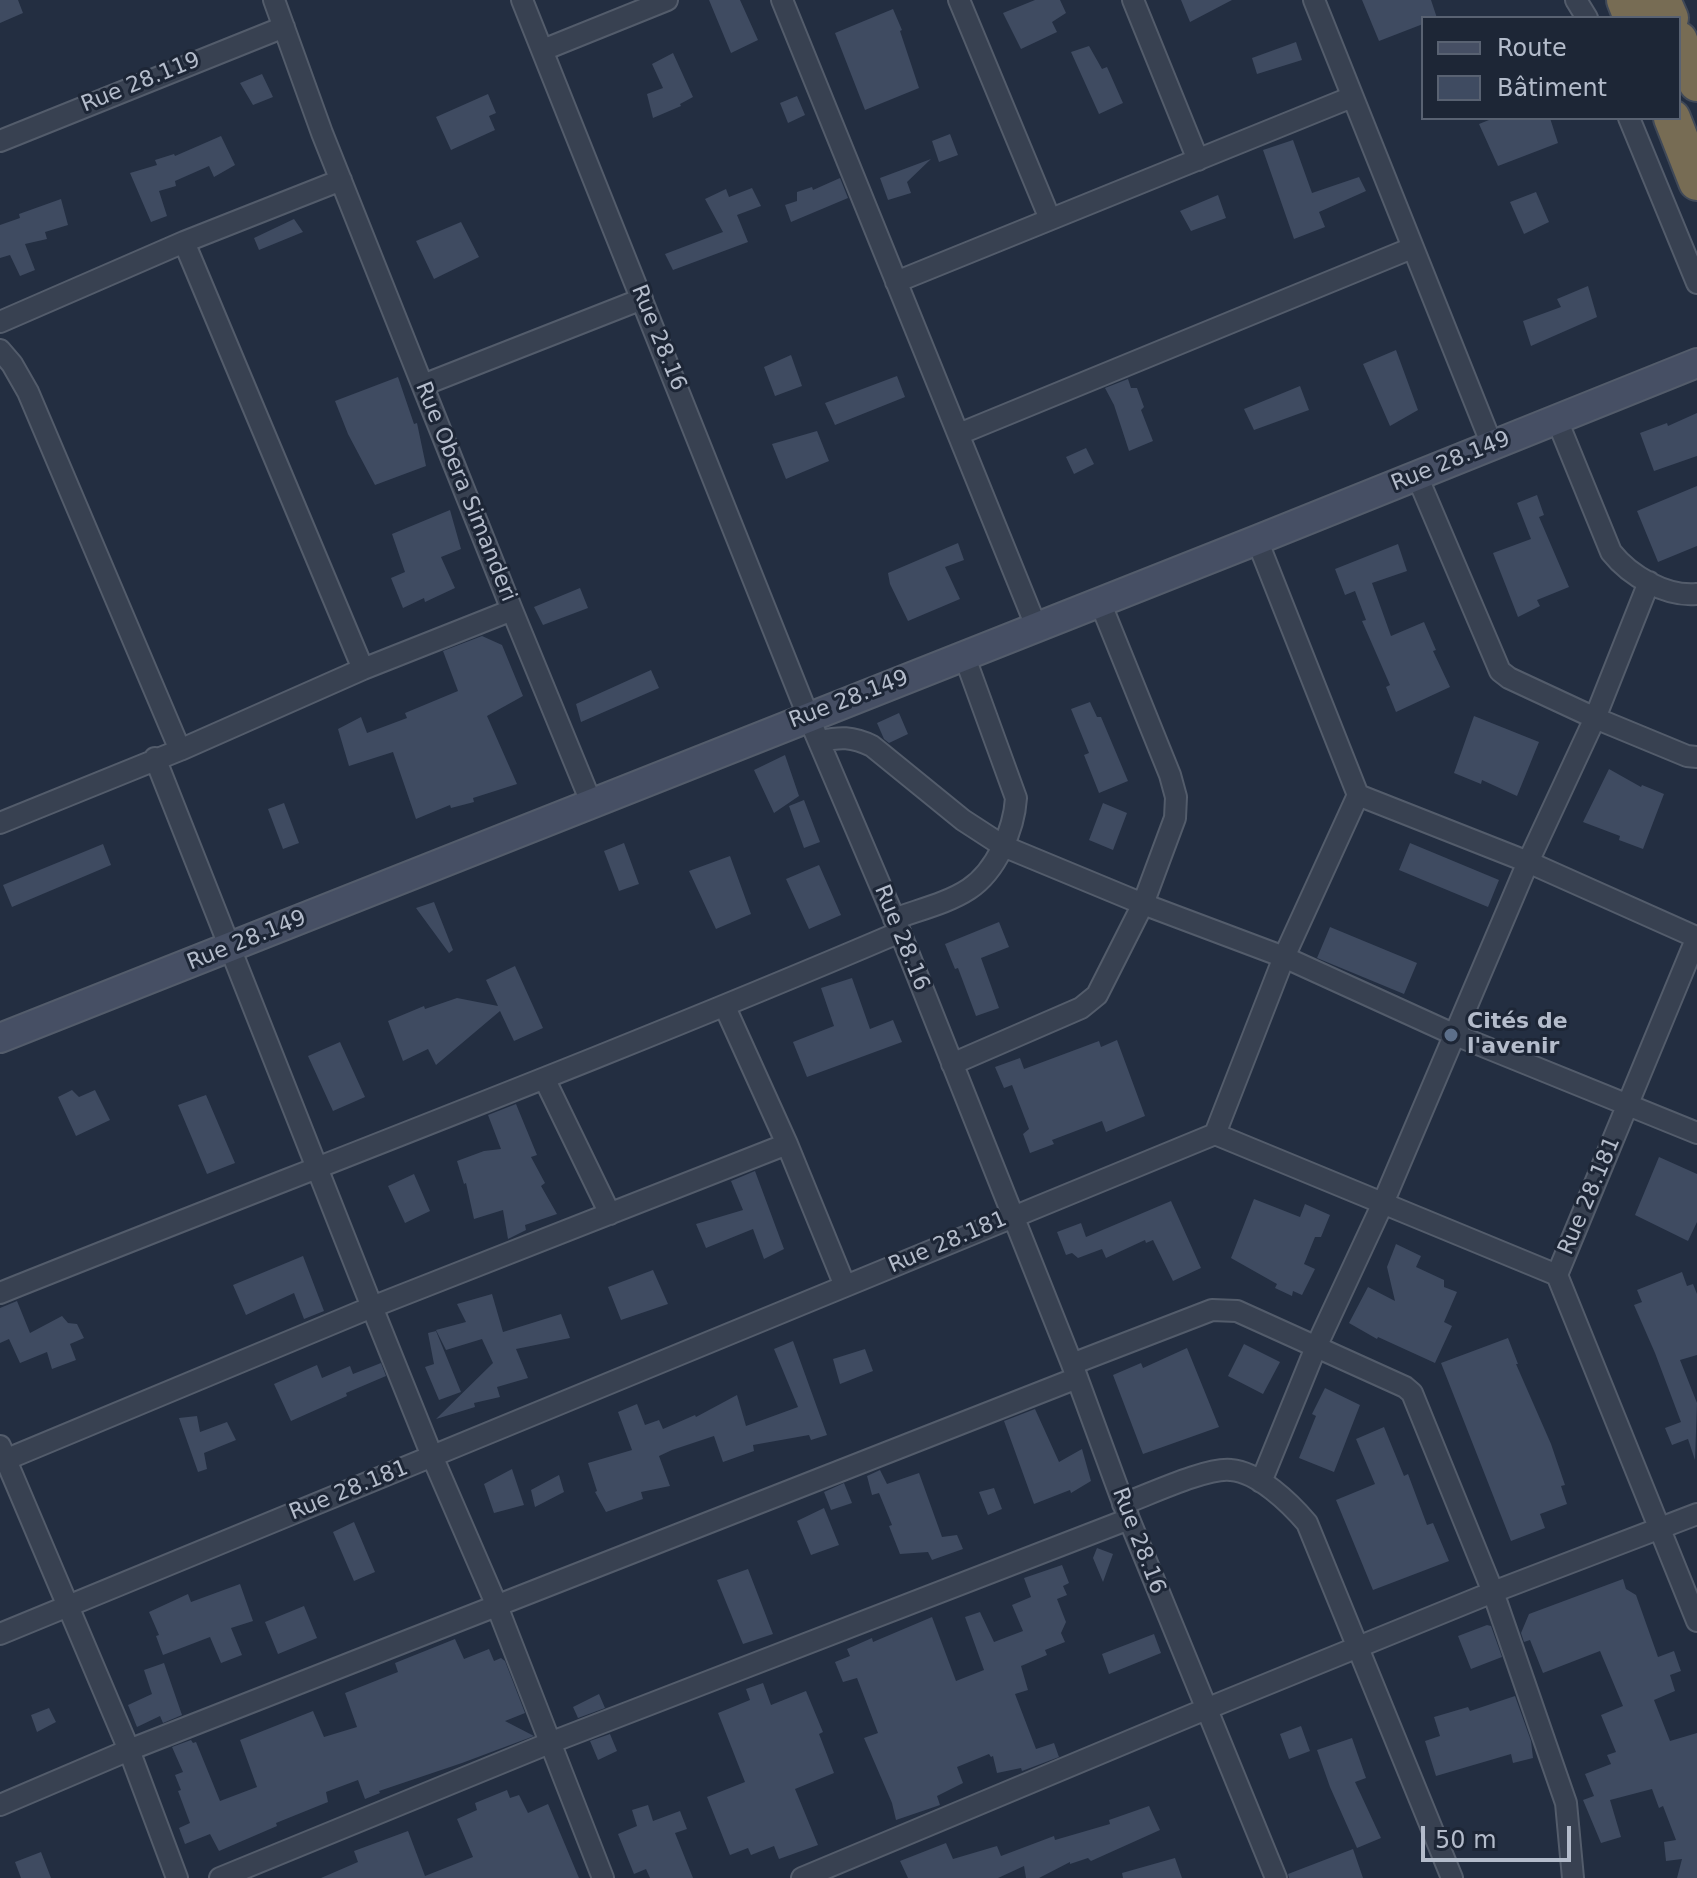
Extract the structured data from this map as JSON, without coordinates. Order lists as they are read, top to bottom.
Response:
{
  "streets": {
    "street": [
      "Rue 28.119",
      "Rue 28.16",
      "Rue 28.149",
      "Rue Obera Simanderi",
      "Rue 28.181"
    ]
  },
  "crossings": [
    ["Rue 28.16", "Rue 28.149"],
    ["Rue 28.16", "Rue 28.181"],
    ["Rue 28.149", "Rue Obera Simanderi"]
  ],
  "places": ["Cités de l'avenir"],
  "legend": ["Route", "Bâtiment"],
  "scale_bar": "50 m"
}
